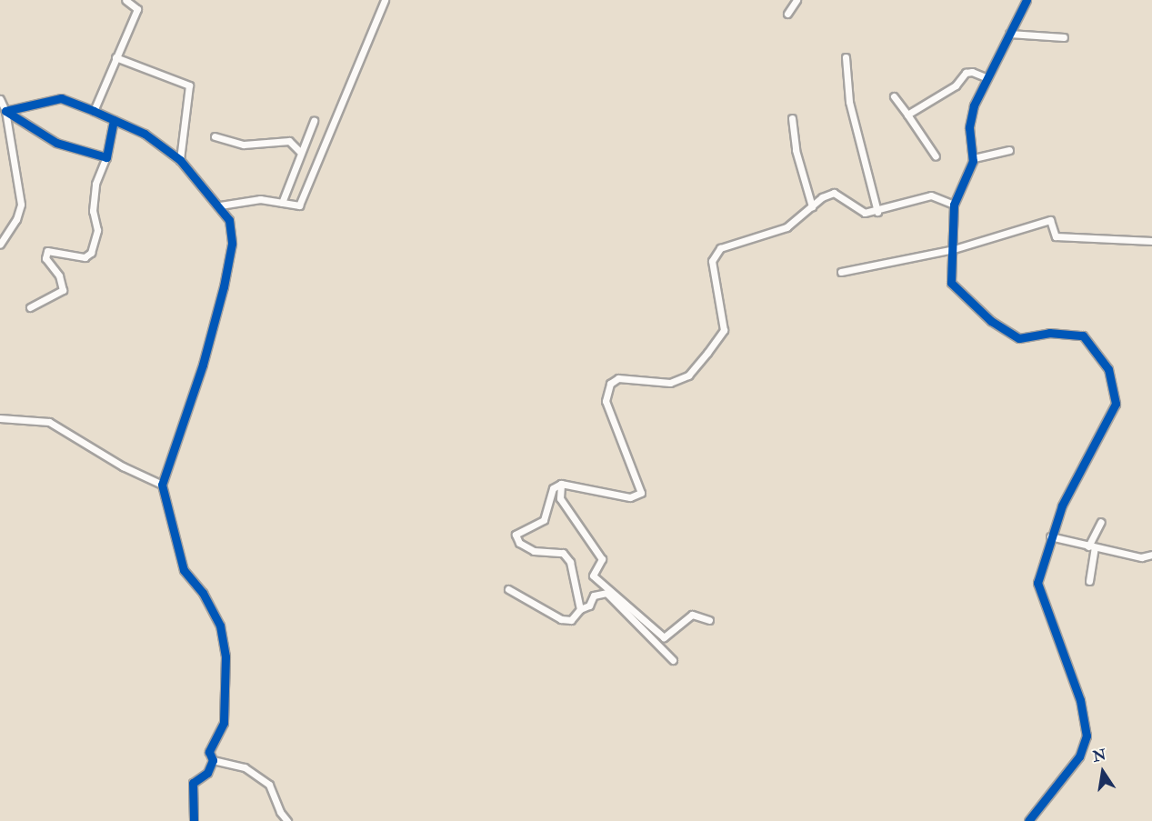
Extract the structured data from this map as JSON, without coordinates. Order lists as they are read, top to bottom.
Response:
{
  "north": "top"
}
